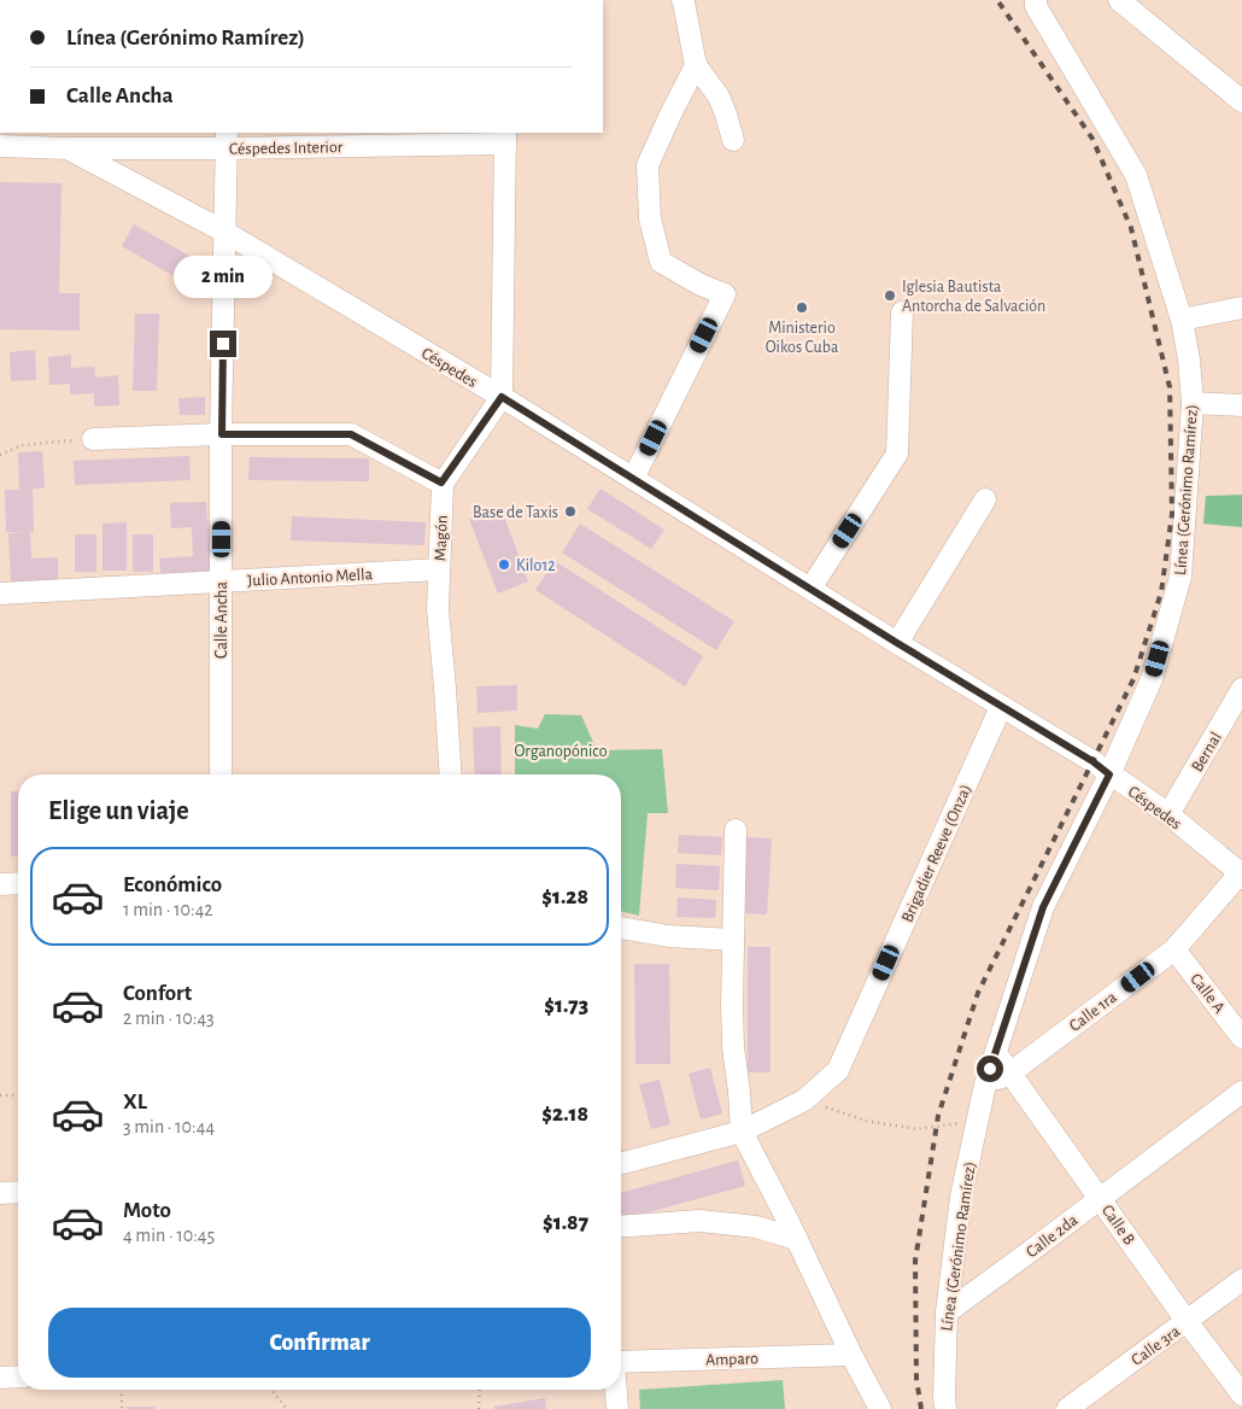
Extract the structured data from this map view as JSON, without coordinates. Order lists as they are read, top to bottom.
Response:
{
  "streets": {
    "street": [
      "Céspedes Interior",
      "Céspedes",
      "Línea (Gerónimo Ramírez)",
      "Magón",
      "Julio Antonio Mella",
      "Calle Ancha",
      "Bernal",
      "Brigadier Reeve (Onza)",
      "Calle A",
      "Calle 1ra",
      "Calle B",
      "Calle 2da",
      "Calle 3ra",
      "Amparo"
    ]
  },
  "crossings": [
    ["Céspedes Interior", "Céspedes"],
    ["Céspedes Interior", "Calle Ancha"],
    ["Céspedes", "Línea (Gerónimo Ramírez)"],
    ["Céspedes", "Calle Ancha"],
    ["Céspedes", "Bernal"],
    ["Céspedes", "Brigadier Reeve (Onza)"],
    ["Céspedes", "Calle 1ra"],
    ["Línea (Gerónimo Ramírez)", "Calle 1ra"],
    ["Línea (Gerónimo Ramírez)", "Calle B"],
    ["Línea (Gerónimo Ramírez)", "Calle 2da"],
    ["Magón", "Julio Antonio Mella"],
    ["Julio Antonio Mella", "Calle Ancha"],
    ["Calle A", "Calle 1ra"],
    ["Calle 1ra", "Calle B"],
    ["Calle B", "Calle 2da"],
    ["Calle B", "Calle 3ra"]
  ],
  "parks": ["Organopónico"],
  "places": [
    "Iglesia Bautista Antorcha de Salvación",
    "Ministerio Oikos Cuba",
    "Base de Taxis",
    "Kilo12"
  ],
  "page": {
    "banner": ["Línea (Gerónimo Ramírez)", "Calle Ancha"],
    "bubble": "2 min",
    "heading": "Elige un viaje",
    "list": [
      {
        "name": "Económico",
        "note": "1 min · 10:42",
        "value": "$1.28"
      },
      {
        "name": "Confort",
        "note": "2 min · 10:43",
        "value": "$1.73"
      },
      {
        "name": "XL",
        "note": "3 min · 10:44",
        "value": "$2.18"
      },
      {
        "name": "Moto",
        "note": "4 min · 10:45",
        "value": "$1.87"
      }
    ],
    "buttons": "Confirmar"
  }
}
